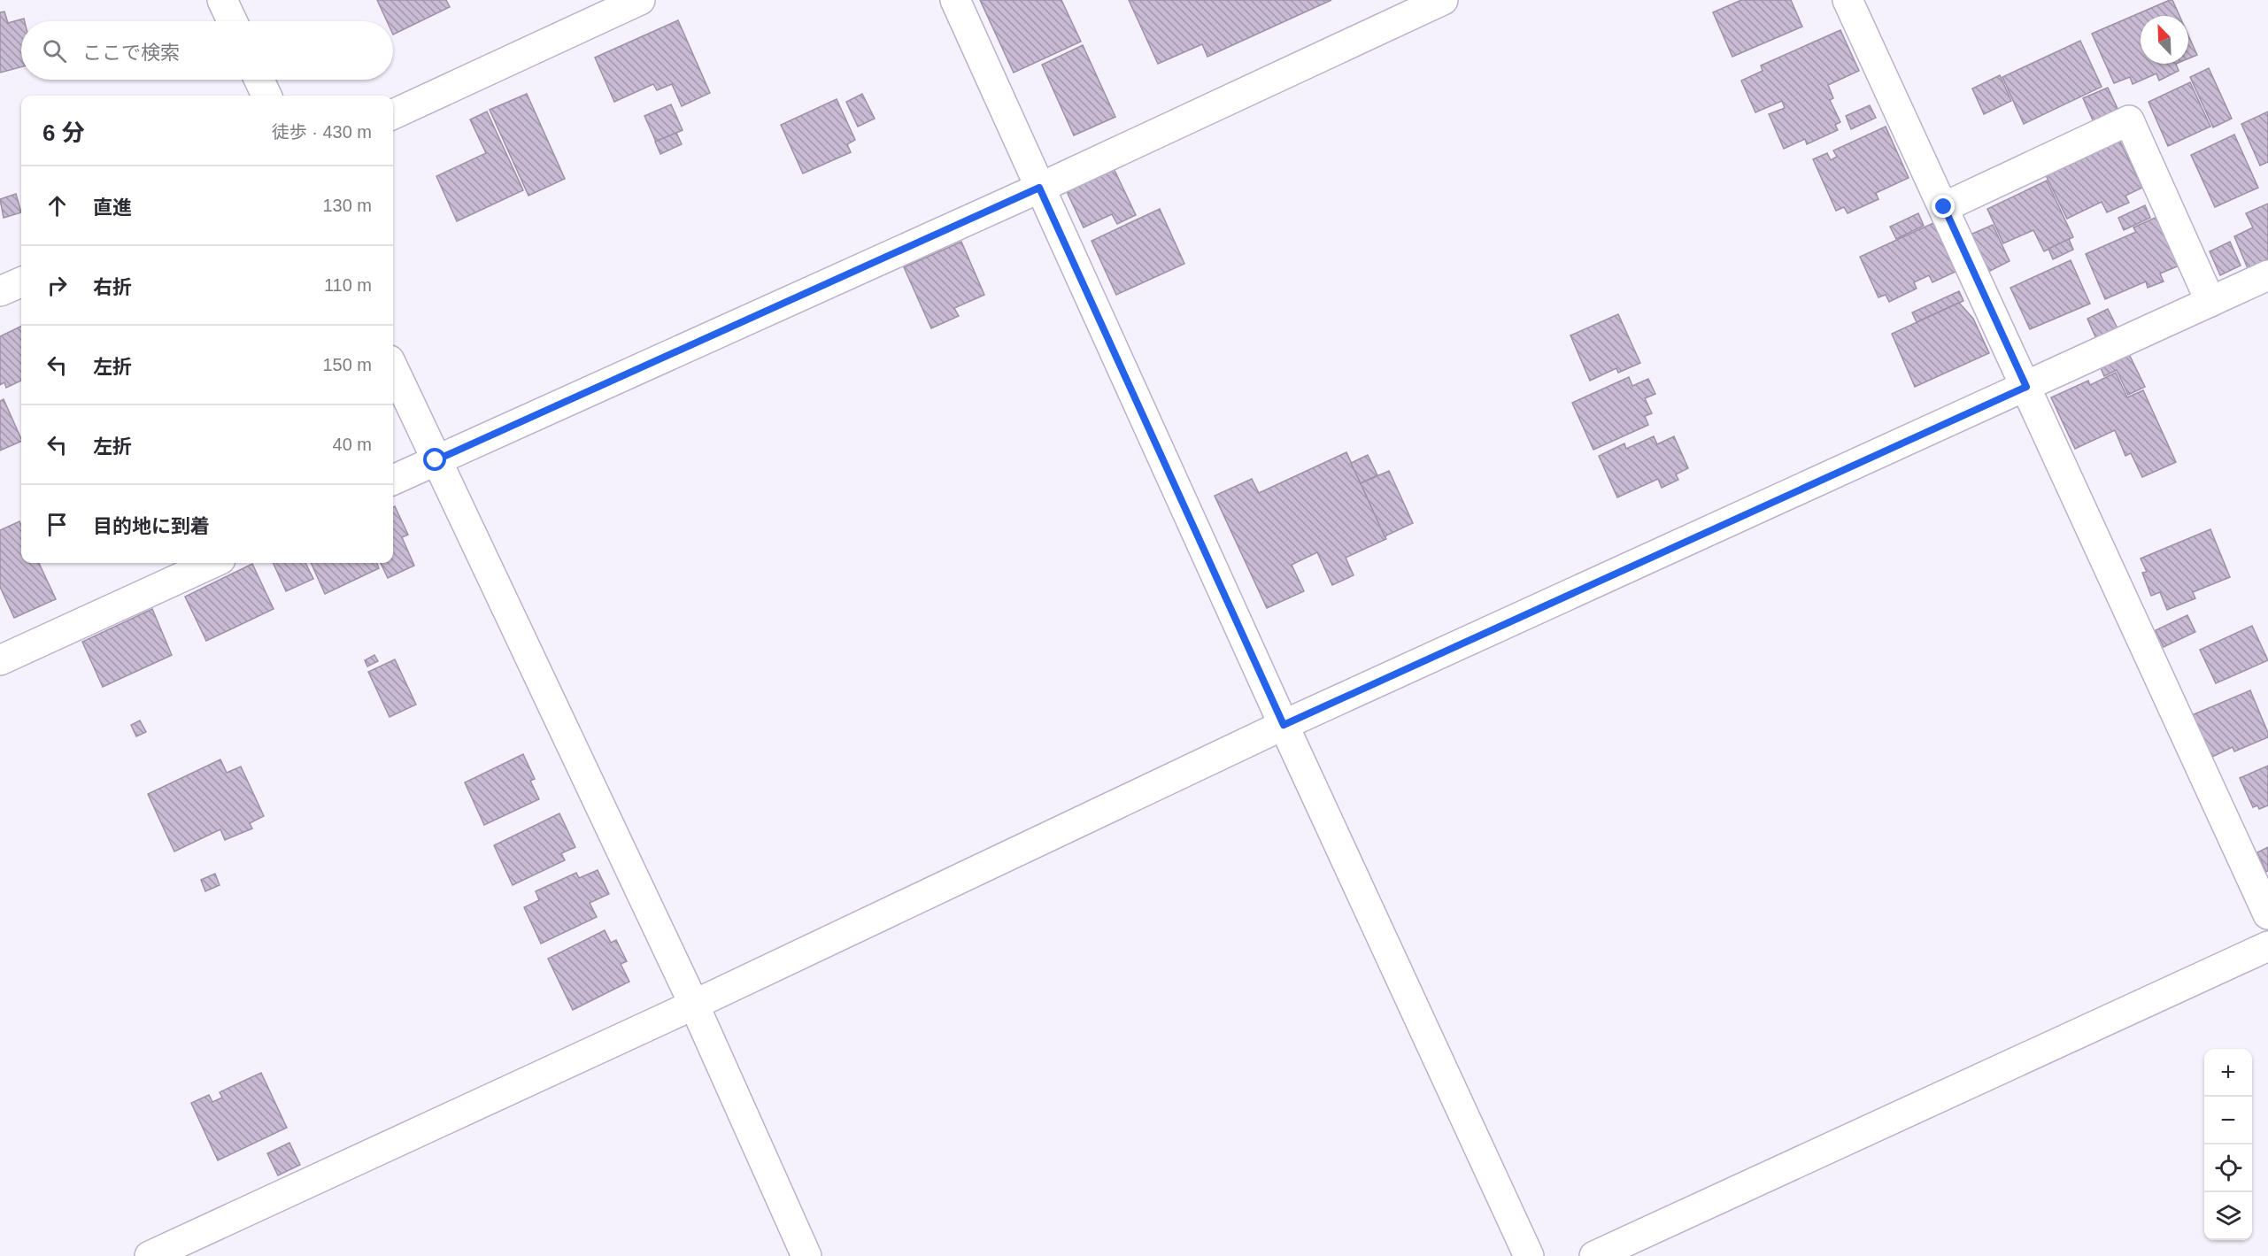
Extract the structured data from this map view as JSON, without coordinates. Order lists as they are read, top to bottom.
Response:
{
  "north": "top left",
  "page": {
    "search": "ここで検索",
    "heading": ["6 分", "徒歩 · 430 m"],
    "list": [
      ["直進", "130 m"],
      ["右折", "110 m"],
      ["左折", "150 m"],
      ["左折", "40 m"],
      "目的地に到着"
    ],
    "map_buttons": ["+", "−"]
  }
}
